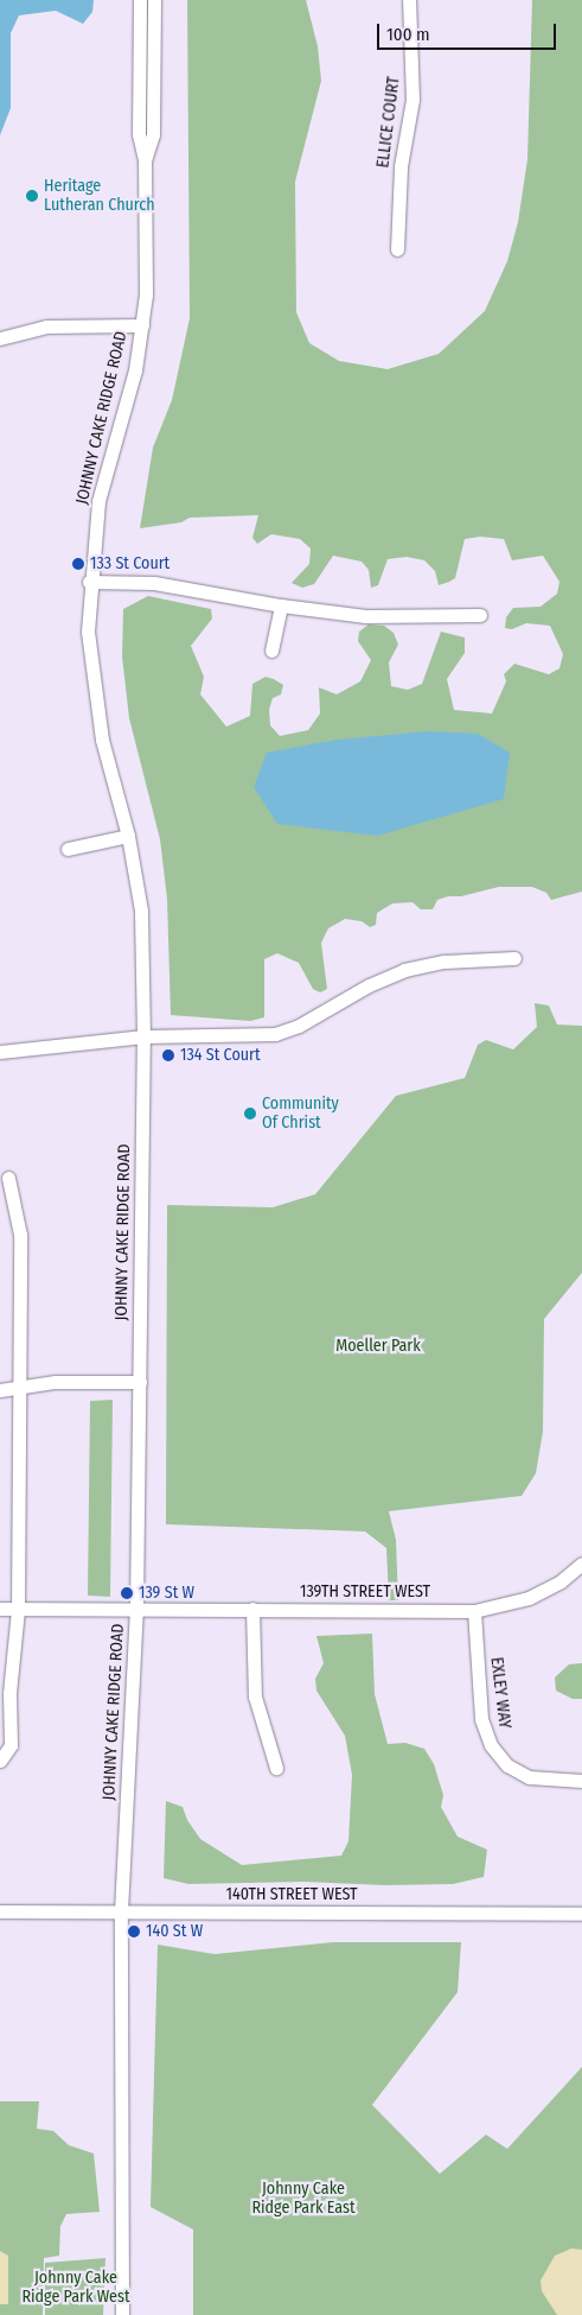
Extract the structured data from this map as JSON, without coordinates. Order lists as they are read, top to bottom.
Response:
{
  "streets": {
    "street": [
      "ELLICE COURT",
      "JOHNNY CAKE RIDGE ROAD",
      "139TH STREET WEST",
      "EXLEY WAY",
      "140TH STREET WEST"
    ]
  },
  "crossings": [
    ["JOHNNY CAKE RIDGE ROAD", "139TH STREET WEST"],
    ["JOHNNY CAKE RIDGE ROAD", "140TH STREET WEST"],
    ["139TH STREET WEST", "EXLEY WAY"]
  ],
  "parks": ["Moeller Park", "Johnny Cake Ridge Park East", "Johnny Cake Ridge Park West"],
  "places": [
    "Heritage Lutheran Church",
    "133 St Court",
    "134 St Court",
    "Community Of Christ",
    "139 St W",
    "140 St W"
  ],
  "scale_bar": "100 m"
}
